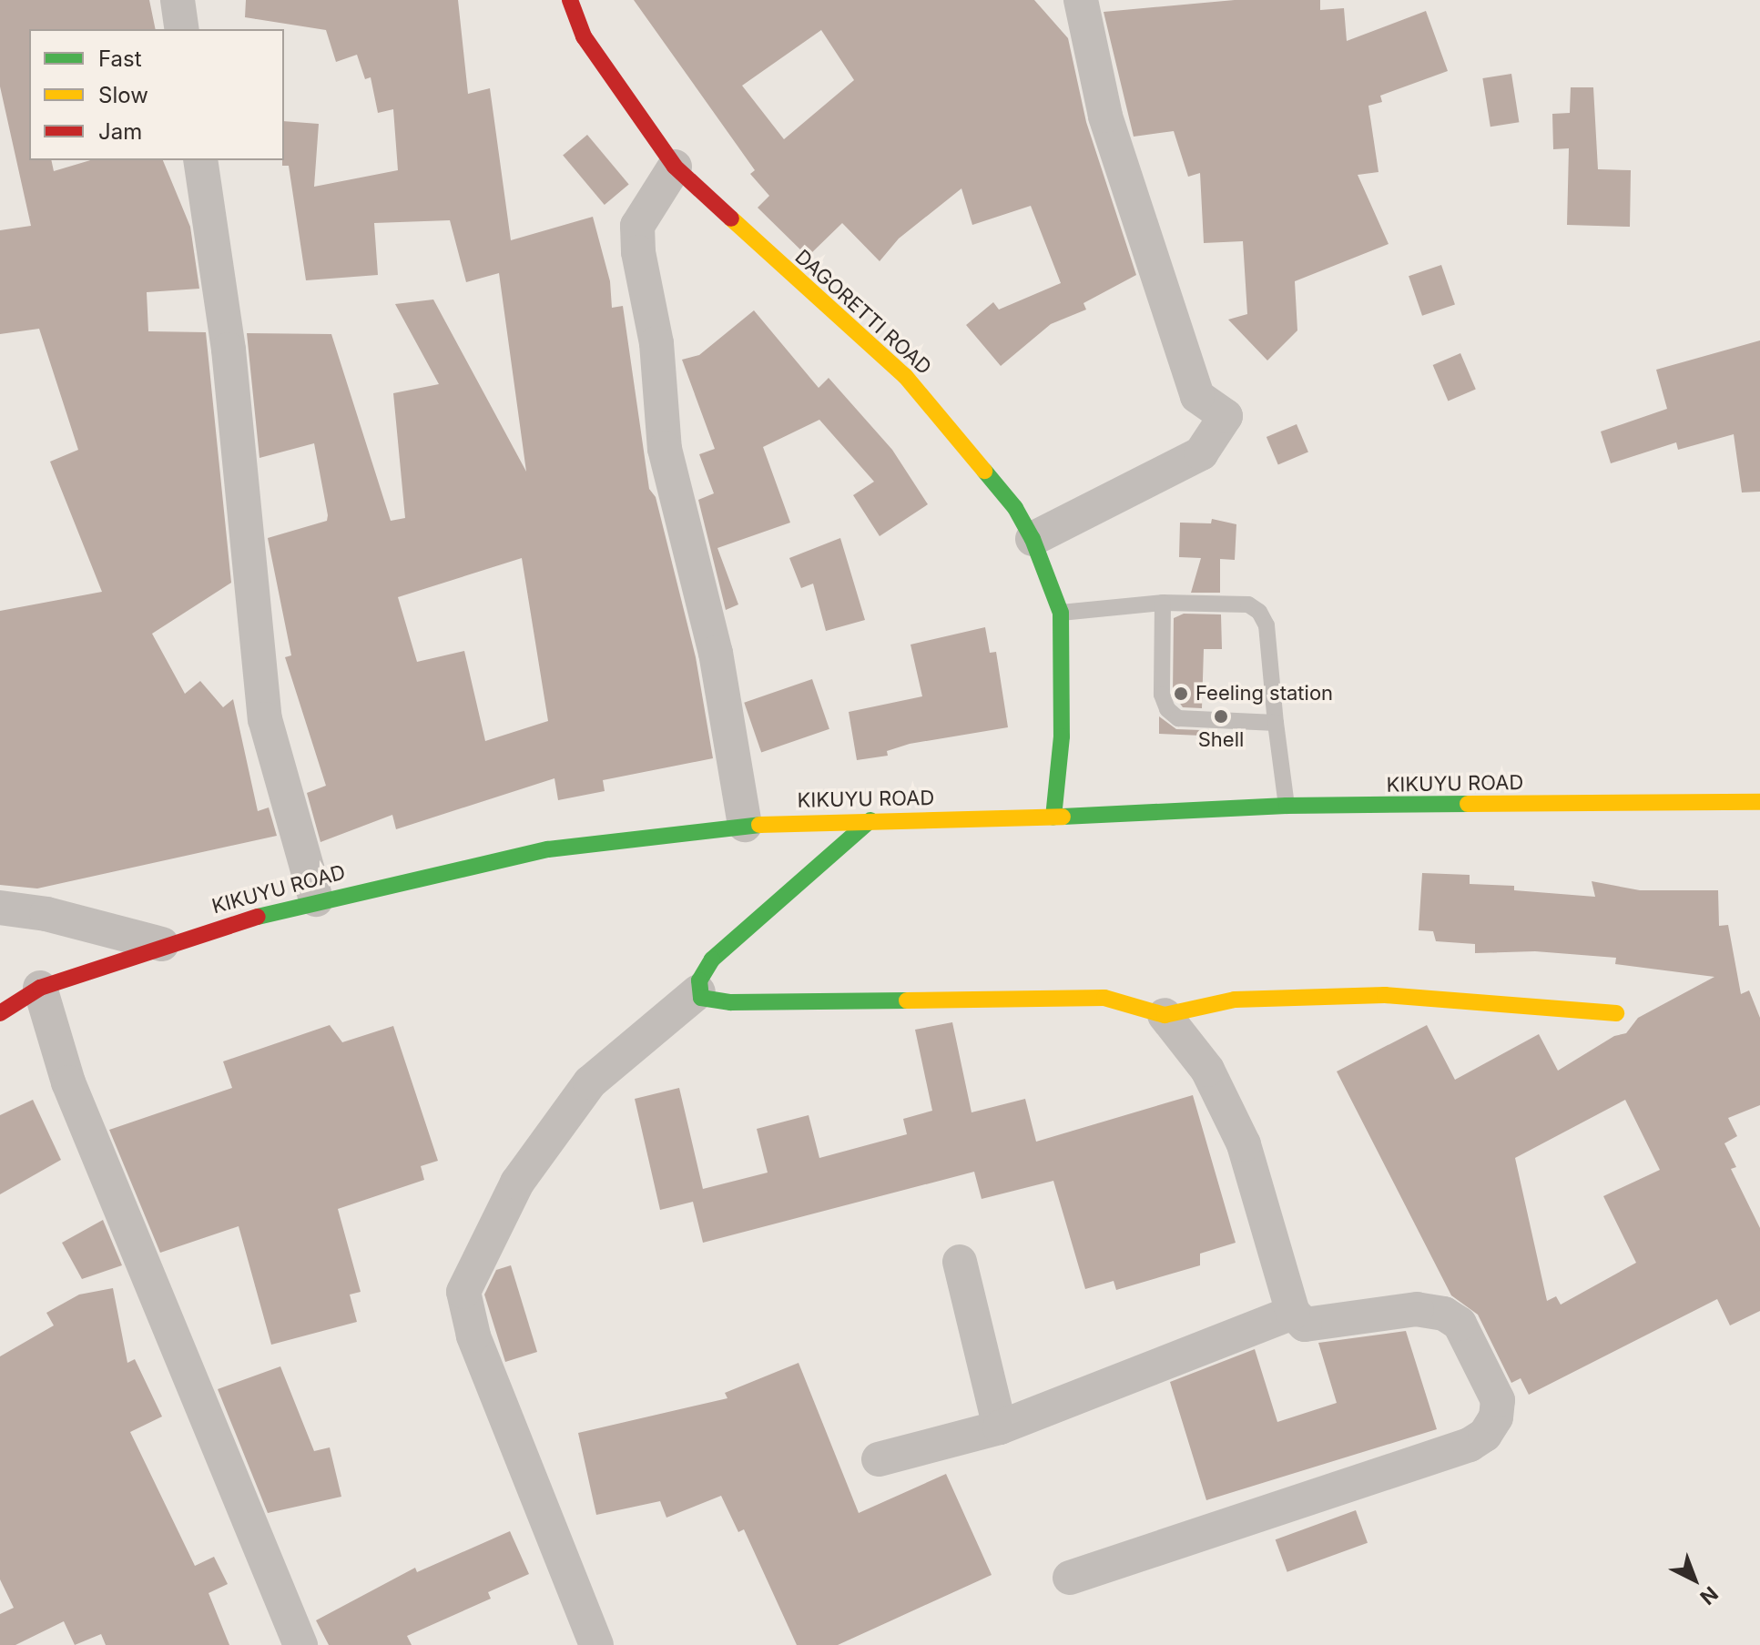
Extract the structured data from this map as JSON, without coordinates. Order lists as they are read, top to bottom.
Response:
{
  "streets": {
    "main road": ["DAGORETTI ROAD", "KIKUYU ROAD"]
  },
  "crossings": [
    ["DAGORETTI ROAD", "KIKUYU ROAD"]
  ],
  "places": ["Feeling station", "Shell"],
  "legend": ["Fast", "Slow", "Jam"],
  "north": "bottom right"
}
